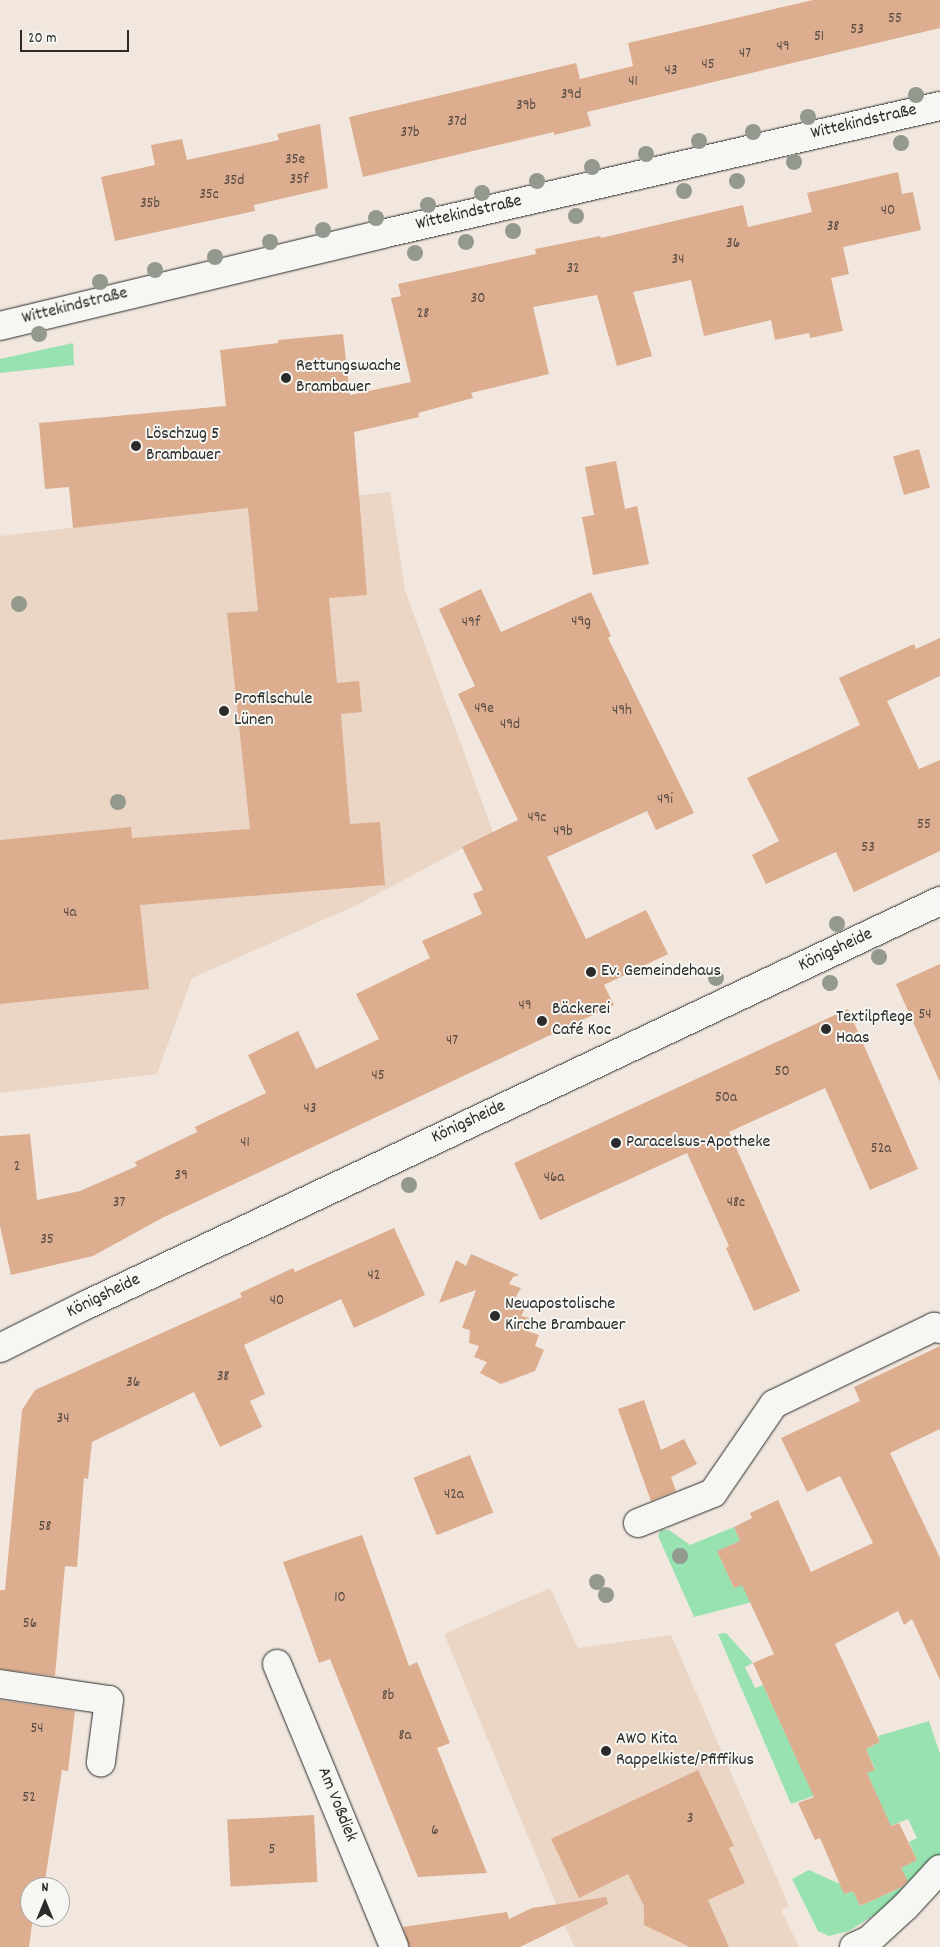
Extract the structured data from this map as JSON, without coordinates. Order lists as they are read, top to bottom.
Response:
{
  "streets": {
    "street": ["Wittekindstraße", "Königsheide", "Am Voßdiek"]
  },
  "places": [
    "Rettungswache Brambauer",
    "Löschzug 5 Brambauer",
    "Profilschule Lünen",
    "Ev. Gemeindehaus",
    "Bäckerei Café Koc",
    "Textilpflege Haas",
    "Paracelsus-Apotheke",
    "Neuapostolische Kirche Brambauer",
    "AWO Kita Rappelkiste/Pfiffikus"
  ],
  "house_numbers": [
    "55",
    "53",
    "51",
    "49",
    "47",
    "45",
    "43",
    "41",
    "39d",
    "39b",
    "37d",
    "37b",
    "35e",
    "35f",
    "35d",
    "35c",
    "35b",
    "40",
    "38",
    "36",
    "34",
    "32",
    "30",
    "28",
    "49g",
    "49f",
    "49e",
    "49h",
    "49d",
    "49i",
    "49c",
    "55",
    "49b",
    "53",
    "4a",
    "49",
    "54",
    "47",
    "50",
    "45",
    "50a",
    "43",
    "41",
    "52a",
    "2",
    "39",
    "46a",
    "37",
    "48c",
    "35",
    "42",
    "40",
    "38",
    "36",
    "34",
    "42a",
    "58",
    "10",
    "56",
    "8b",
    "54",
    "8a",
    "52",
    "3",
    "6",
    "5"
  ],
  "scale_bar": "20 m",
  "north": "top"
}
